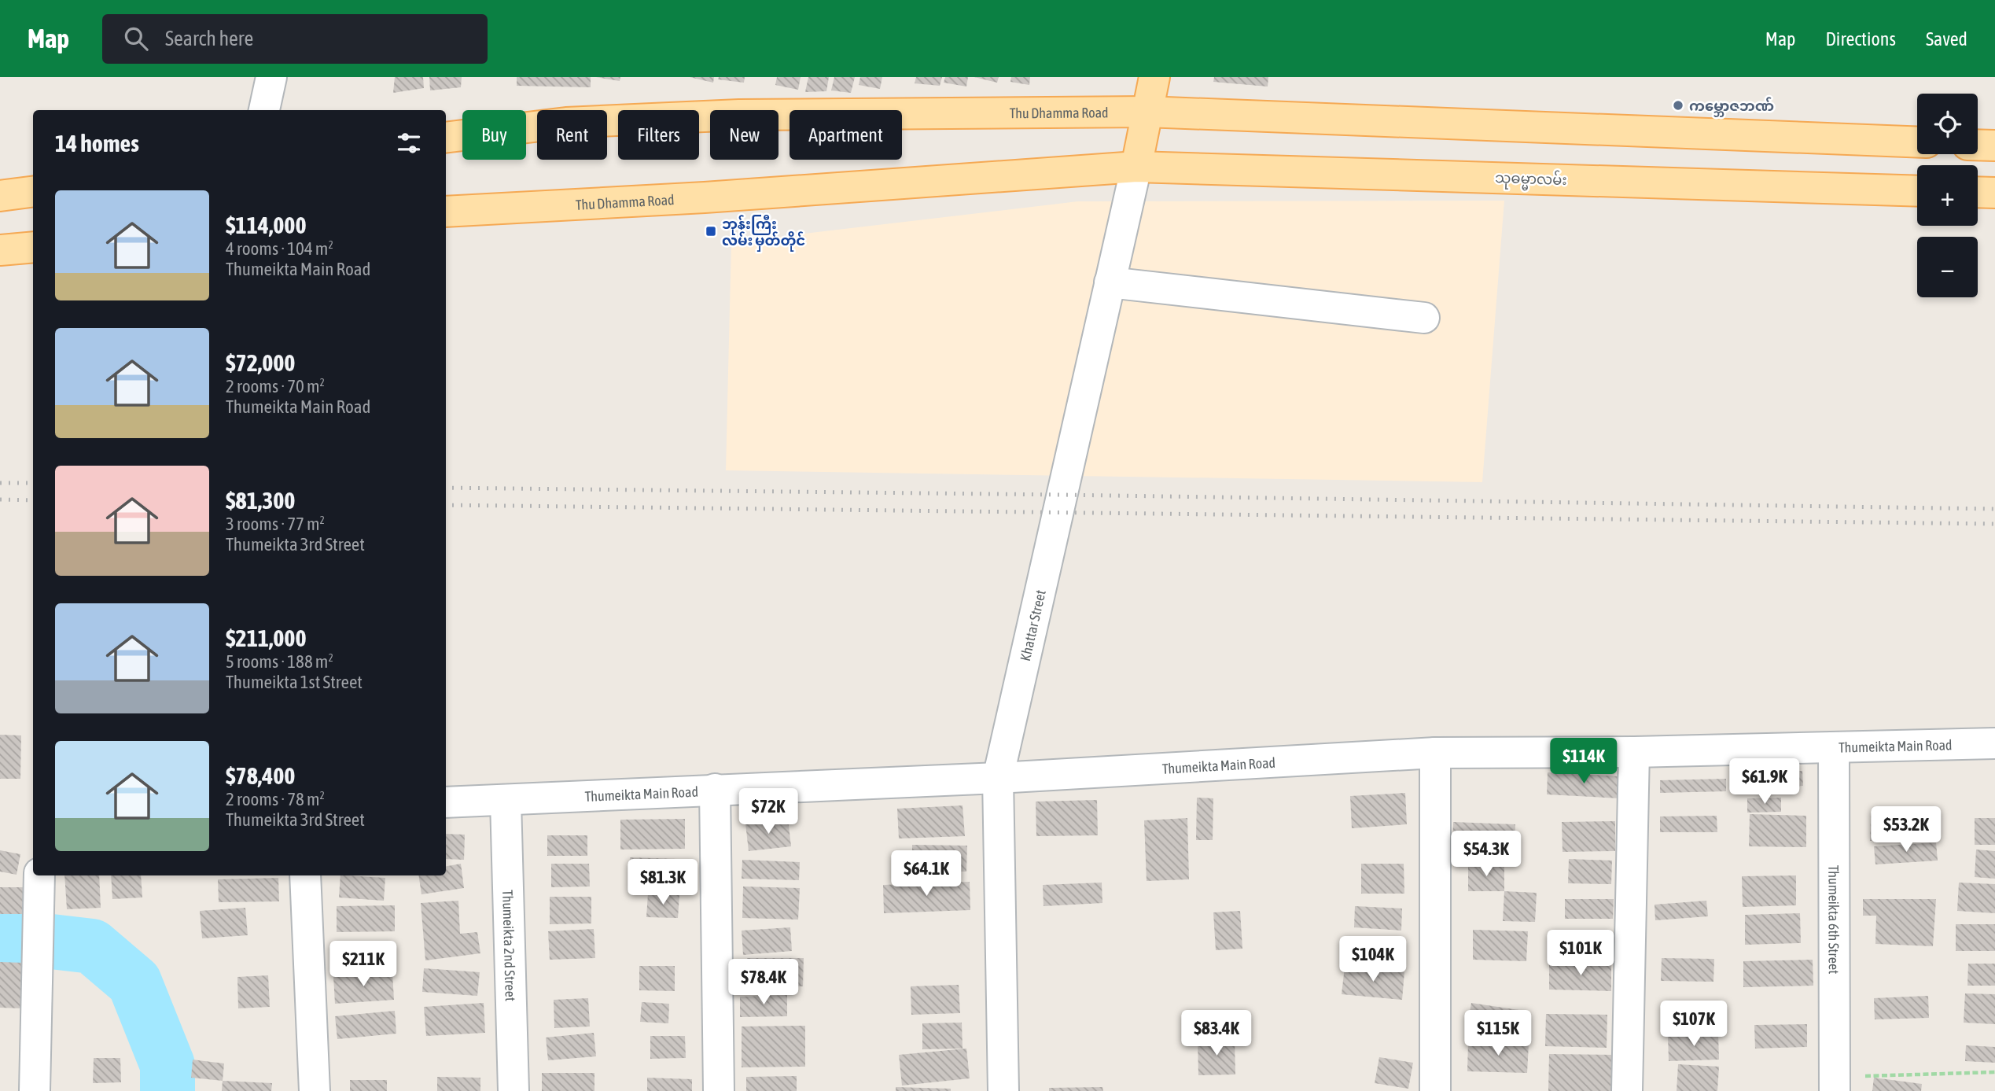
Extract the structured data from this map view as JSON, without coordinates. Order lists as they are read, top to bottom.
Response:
{
  "streets": {
    "main road": ["Thu Dhamma Road", "သုဓမ္မာလမ်း"],
    "street": [
      "Khattar Street",
      "Thumeikta Main Road",
      "Thumeikta 6th Street",
      "Thumeikta 2nd Street"
    ]
  },
  "crossings": [
    ["Thu Dhamma Road", "သုဓမ္မာလမ်း"],
    ["Thu Dhamma Road", "Khattar Street"],
    ["သုဓမ္မာလမ်း", "Khattar Street"],
    ["Khattar Street", "Thumeikta Main Road"],
    ["Thumeikta Main Road", "Thumeikta 6th Street"],
    ["Thumeikta Main Road", "Thumeikta 2nd Street"]
  ],
  "places": {
    "other": ["ကမ္ဘောဇဘဏ်"],
    "transit": ["ဘုန်းကြီး လမ်း မှတ်တိုင်"]
  },
  "page": {
    "header": "Map",
    "search": "Search here",
    "nav": ["Map", "Directions", "Saved"],
    "map_buttons": ["+", "−"],
    "chip": [
      "Buy",
      "Rent",
      "Filters",
      "New",
      "Apartment"
    ],
    "heading": "14 homes",
    "list": [
      {
        "name": "$114,000",
        "note": "4 rooms · 104 m² · Thumeikta Main Road"
      },
      {
        "name": "$72,000",
        "note": "2 rooms · 70 m² · Thumeikta Main Road"
      },
      {
        "name": "$81,300",
        "note": "3 rooms · 77 m² · Thumeikta 3rd Street"
      },
      {
        "name": "$211,000",
        "note": "5 rooms · 188 m² · Thumeikta 1st Street"
      },
      {
        "name": "$78,400",
        "note": "2 rooms · 78 m² · Thumeikta 3rd Street"
      }
    ],
    "price": [
      "$114K",
      "$61.9K",
      "$72K",
      "$53.2K",
      "$54.3K",
      "$64.1K",
      "$81.3K",
      "$101K",
      "$104K",
      "$211K",
      "$78.4K",
      "$107K",
      "$83.4K",
      "$115K"
    ]
  }
}
